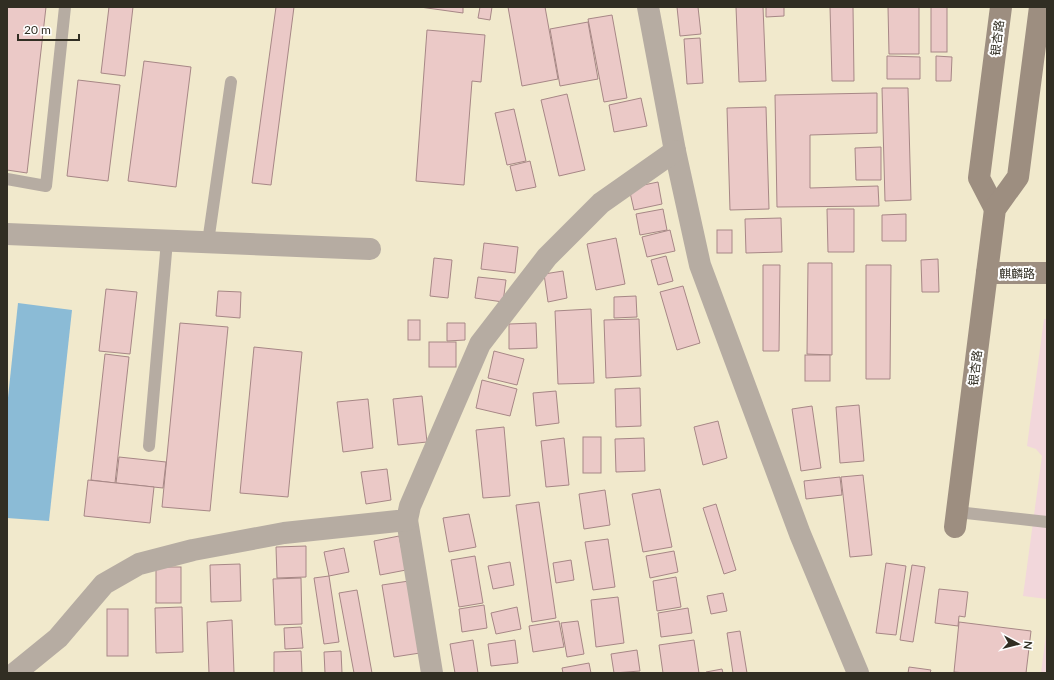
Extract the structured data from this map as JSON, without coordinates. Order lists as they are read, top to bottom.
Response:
{
  "streets": {
    "street": ["银杏路", "麒麟路"]
  },
  "crossings": [
    ["银杏路", "麒麟路"]
  ],
  "scale_bar": "20 m",
  "north": "right"
}
